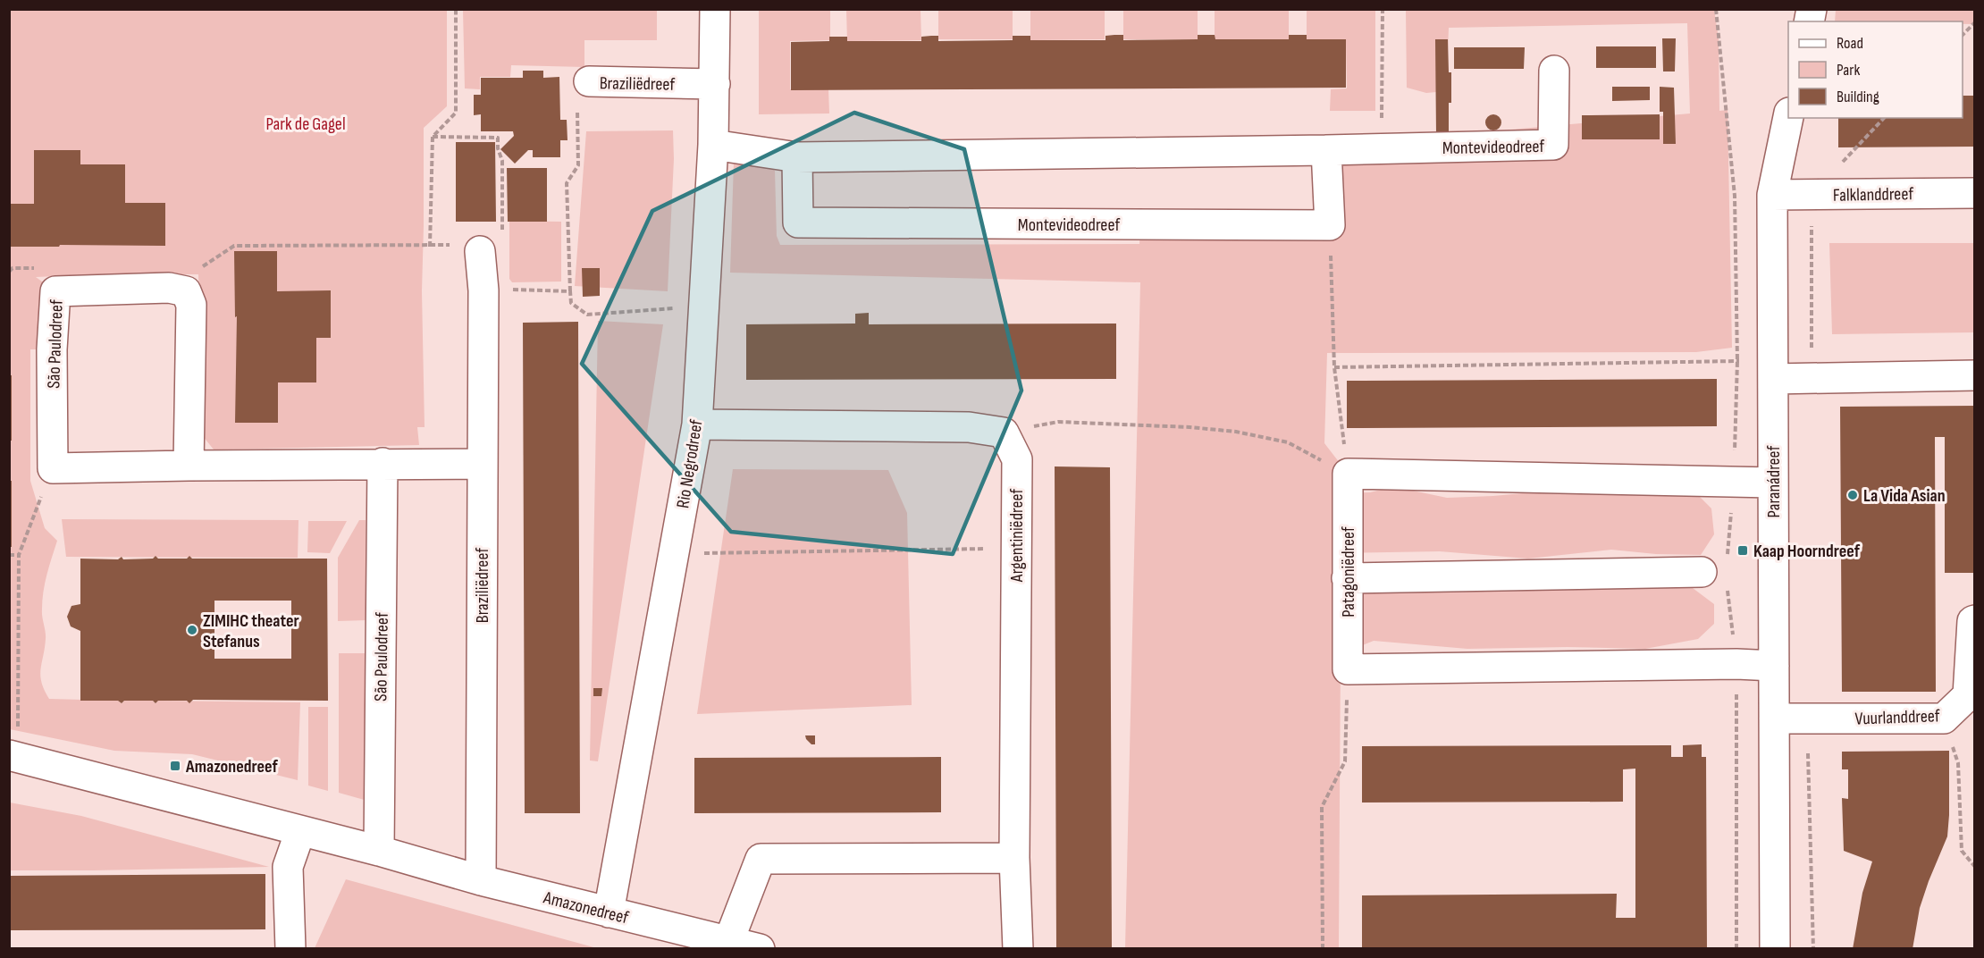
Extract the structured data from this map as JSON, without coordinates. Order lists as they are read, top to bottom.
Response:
{
  "streets": {
    "street": [
      "Braziliëdreef",
      "Montevideodreef",
      "Falklanddreef",
      "São Paulodreef",
      "Rio Negrodreef",
      "Paranádreef",
      "Argentiniëdreef",
      "Patagoniëdreef",
      "Vuurlanddreef",
      "Amazonedreef"
    ]
  },
  "crossings": [
    ["Braziliëdreef", "Rio Negrodreef"],
    ["Braziliëdreef", "Amazonedreef"],
    ["Montevideodreef", "Rio Negrodreef"],
    ["Falklanddreef", "Paranádreef"],
    ["São Paulodreef", "Amazonedreef"],
    ["Rio Negrodreef", "Amazonedreef"],
    ["Paranádreef", "Vuurlanddreef"]
  ],
  "parks": ["Park de Gagel"],
  "places": {
    "other": ["La Vida Asian", "ZIMIHC theater Stefanus"],
    "transit": ["Kaap Hoorndreef", "Amazonedreef"]
  },
  "legend": ["Road", "Park", "Building"]
}
